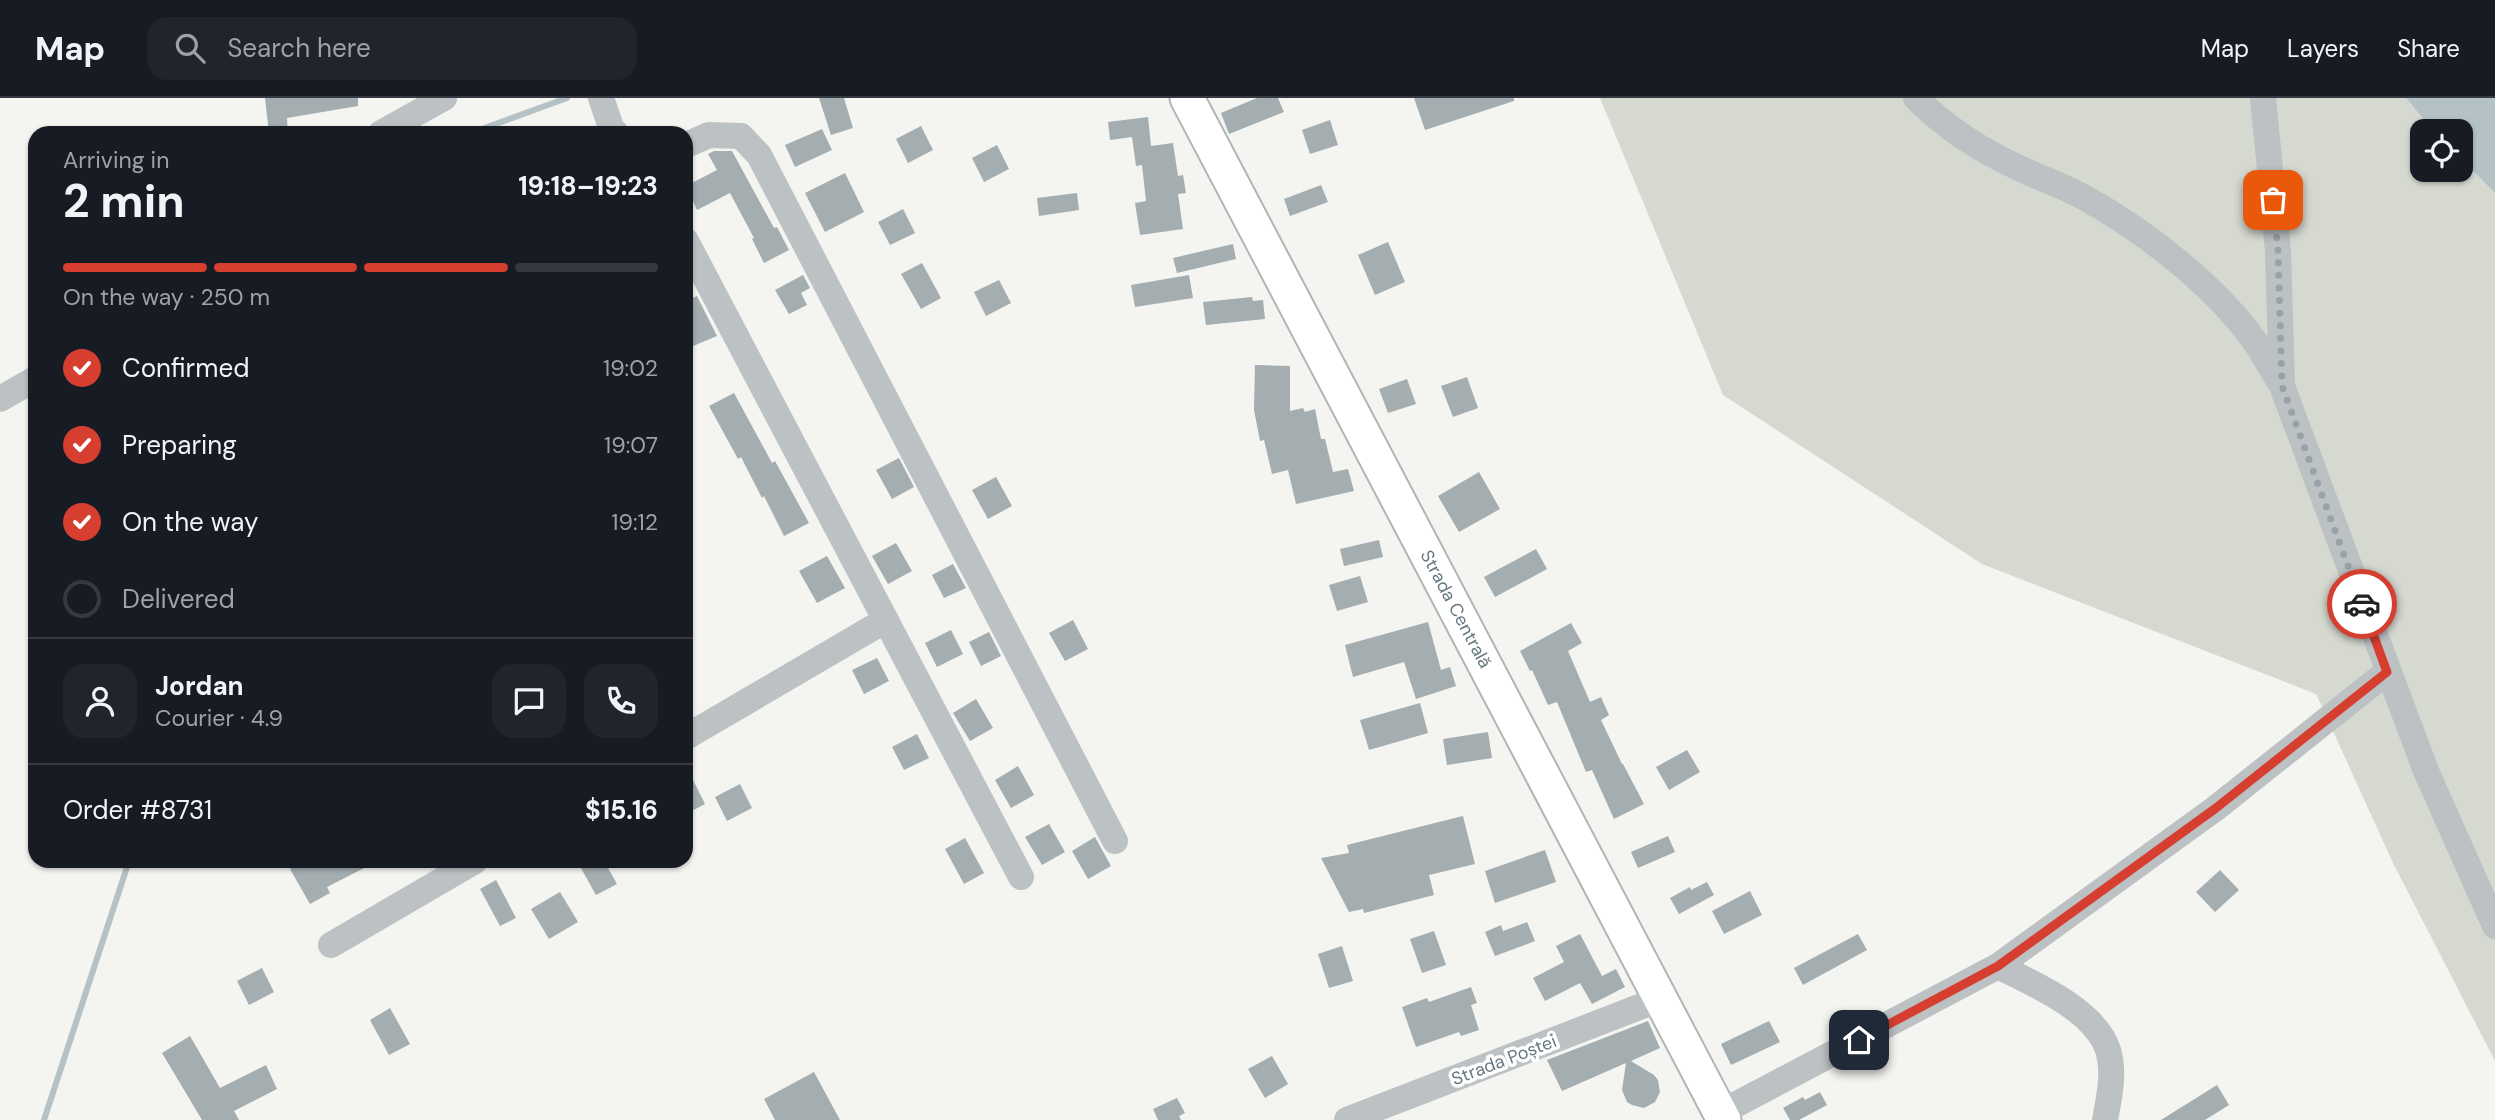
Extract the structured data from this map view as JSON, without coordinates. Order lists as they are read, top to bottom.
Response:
{
  "streets": {
    "main road": ["Strada Centrală"],
    "street": ["Strada Poștei"]
  },
  "crossings": [
    ["Strada Centrală", "Strada Poștei"]
  ],
  "page": {
    "header": "Map",
    "search": "Search here",
    "nav": ["Map", "Layers", "Share"],
    "heading": ["2 min", "Arriving in", "19:18–19:23"],
    "panel": [
      "Jordan",
      "Courier · 4.9",
      "Order #8731",
      "$15.16"
    ],
    "bar": "On the way · 250 m",
    "list": [
      ["Confirmed", "19:02"],
      ["Preparing", "19:07"],
      ["On the way", "19:12"],
      "Delivered"
    ]
  }
}
